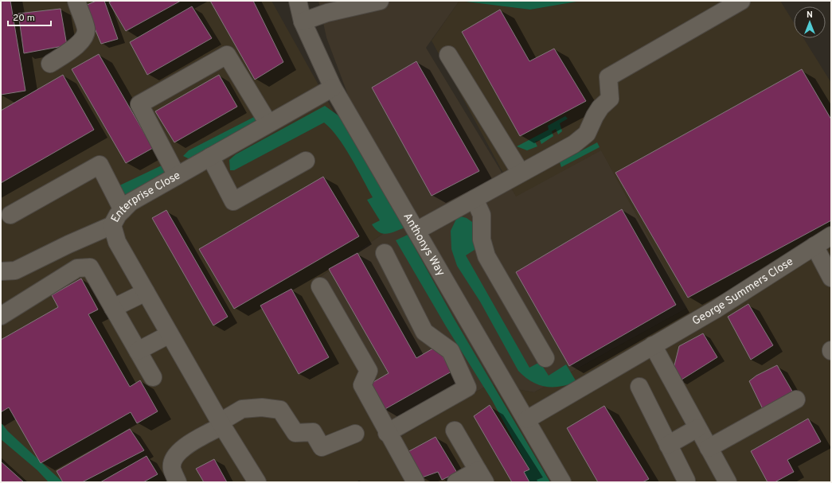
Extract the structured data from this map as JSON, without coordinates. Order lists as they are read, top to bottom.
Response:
{
  "streets": {
    "street": ["Enterprise Close", "Anthonys Way", "George Summers Close"]
  },
  "crossings": [
    ["Enterprise Close", "Anthonys Way"],
    ["Anthonys Way", "George Summers Close"]
  ],
  "scale_bar": "20 m",
  "north": "top"
}
